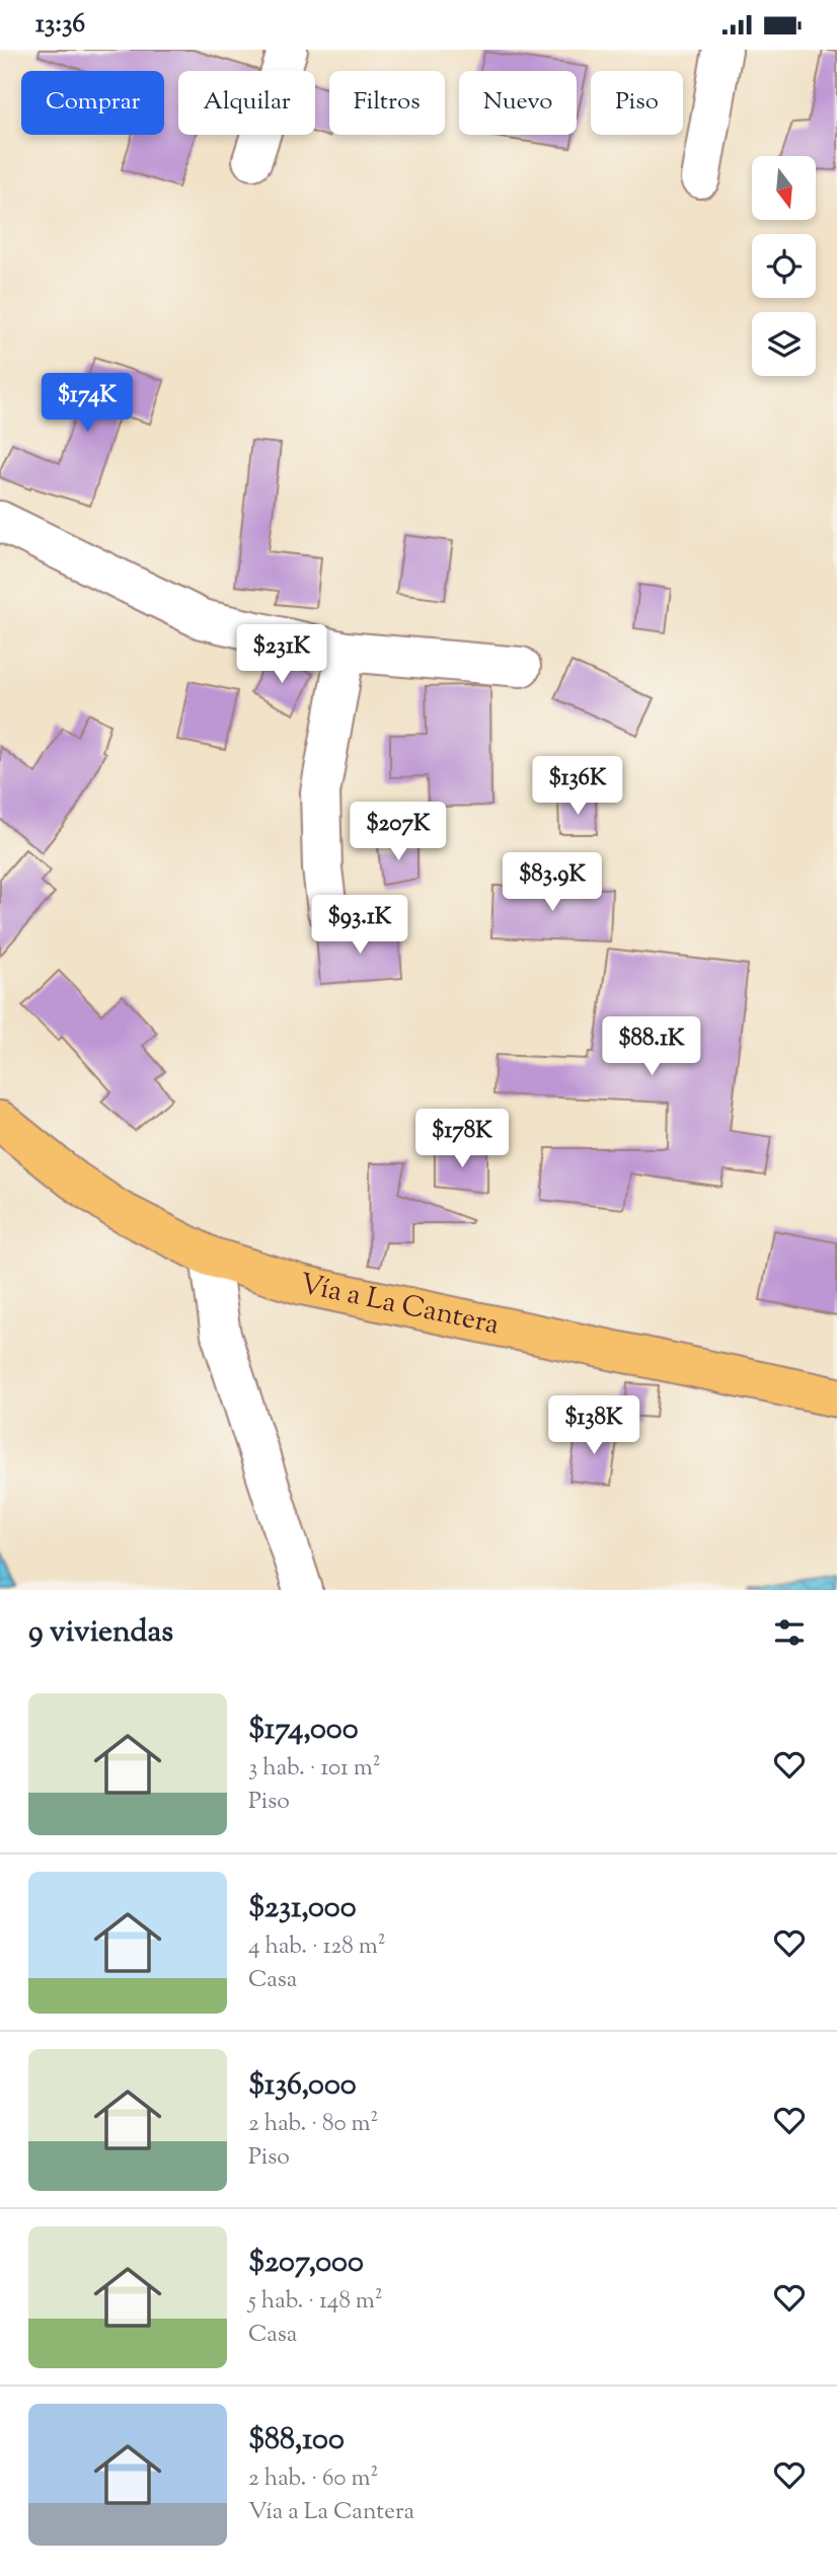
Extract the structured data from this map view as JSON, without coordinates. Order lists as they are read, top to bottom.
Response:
{
  "streets": {
    "main road": ["Vía a La Cantera"]
  },
  "north": "bottom",
  "page": {
    "status": "13:36",
    "chip": [
      "Comprar",
      "Alquilar",
      "Filtros",
      "Nuevo",
      "Piso"
    ],
    "price": [
      "$174K",
      "$231K",
      "$136K",
      "$207K",
      "$83.9K",
      "$93.1K",
      "$88.1K",
      "$178K",
      "$138K"
    ],
    "heading": "9 viviendas",
    "list": [
      {
        "name": "$174,000",
        "note": "3 hab. · 101 m² · Piso"
      },
      {
        "name": "$231,000",
        "note": "4 hab. · 128 m² · Casa"
      },
      {
        "name": "$136,000",
        "note": "2 hab. · 80 m² · Piso"
      },
      {
        "name": "$207,000",
        "note": "5 hab. · 148 m² · Casa"
      },
      {
        "name": "$88,100",
        "note": "2 hab. · 60 m² · Vía a La Cantera"
      }
    ]
  }
}
